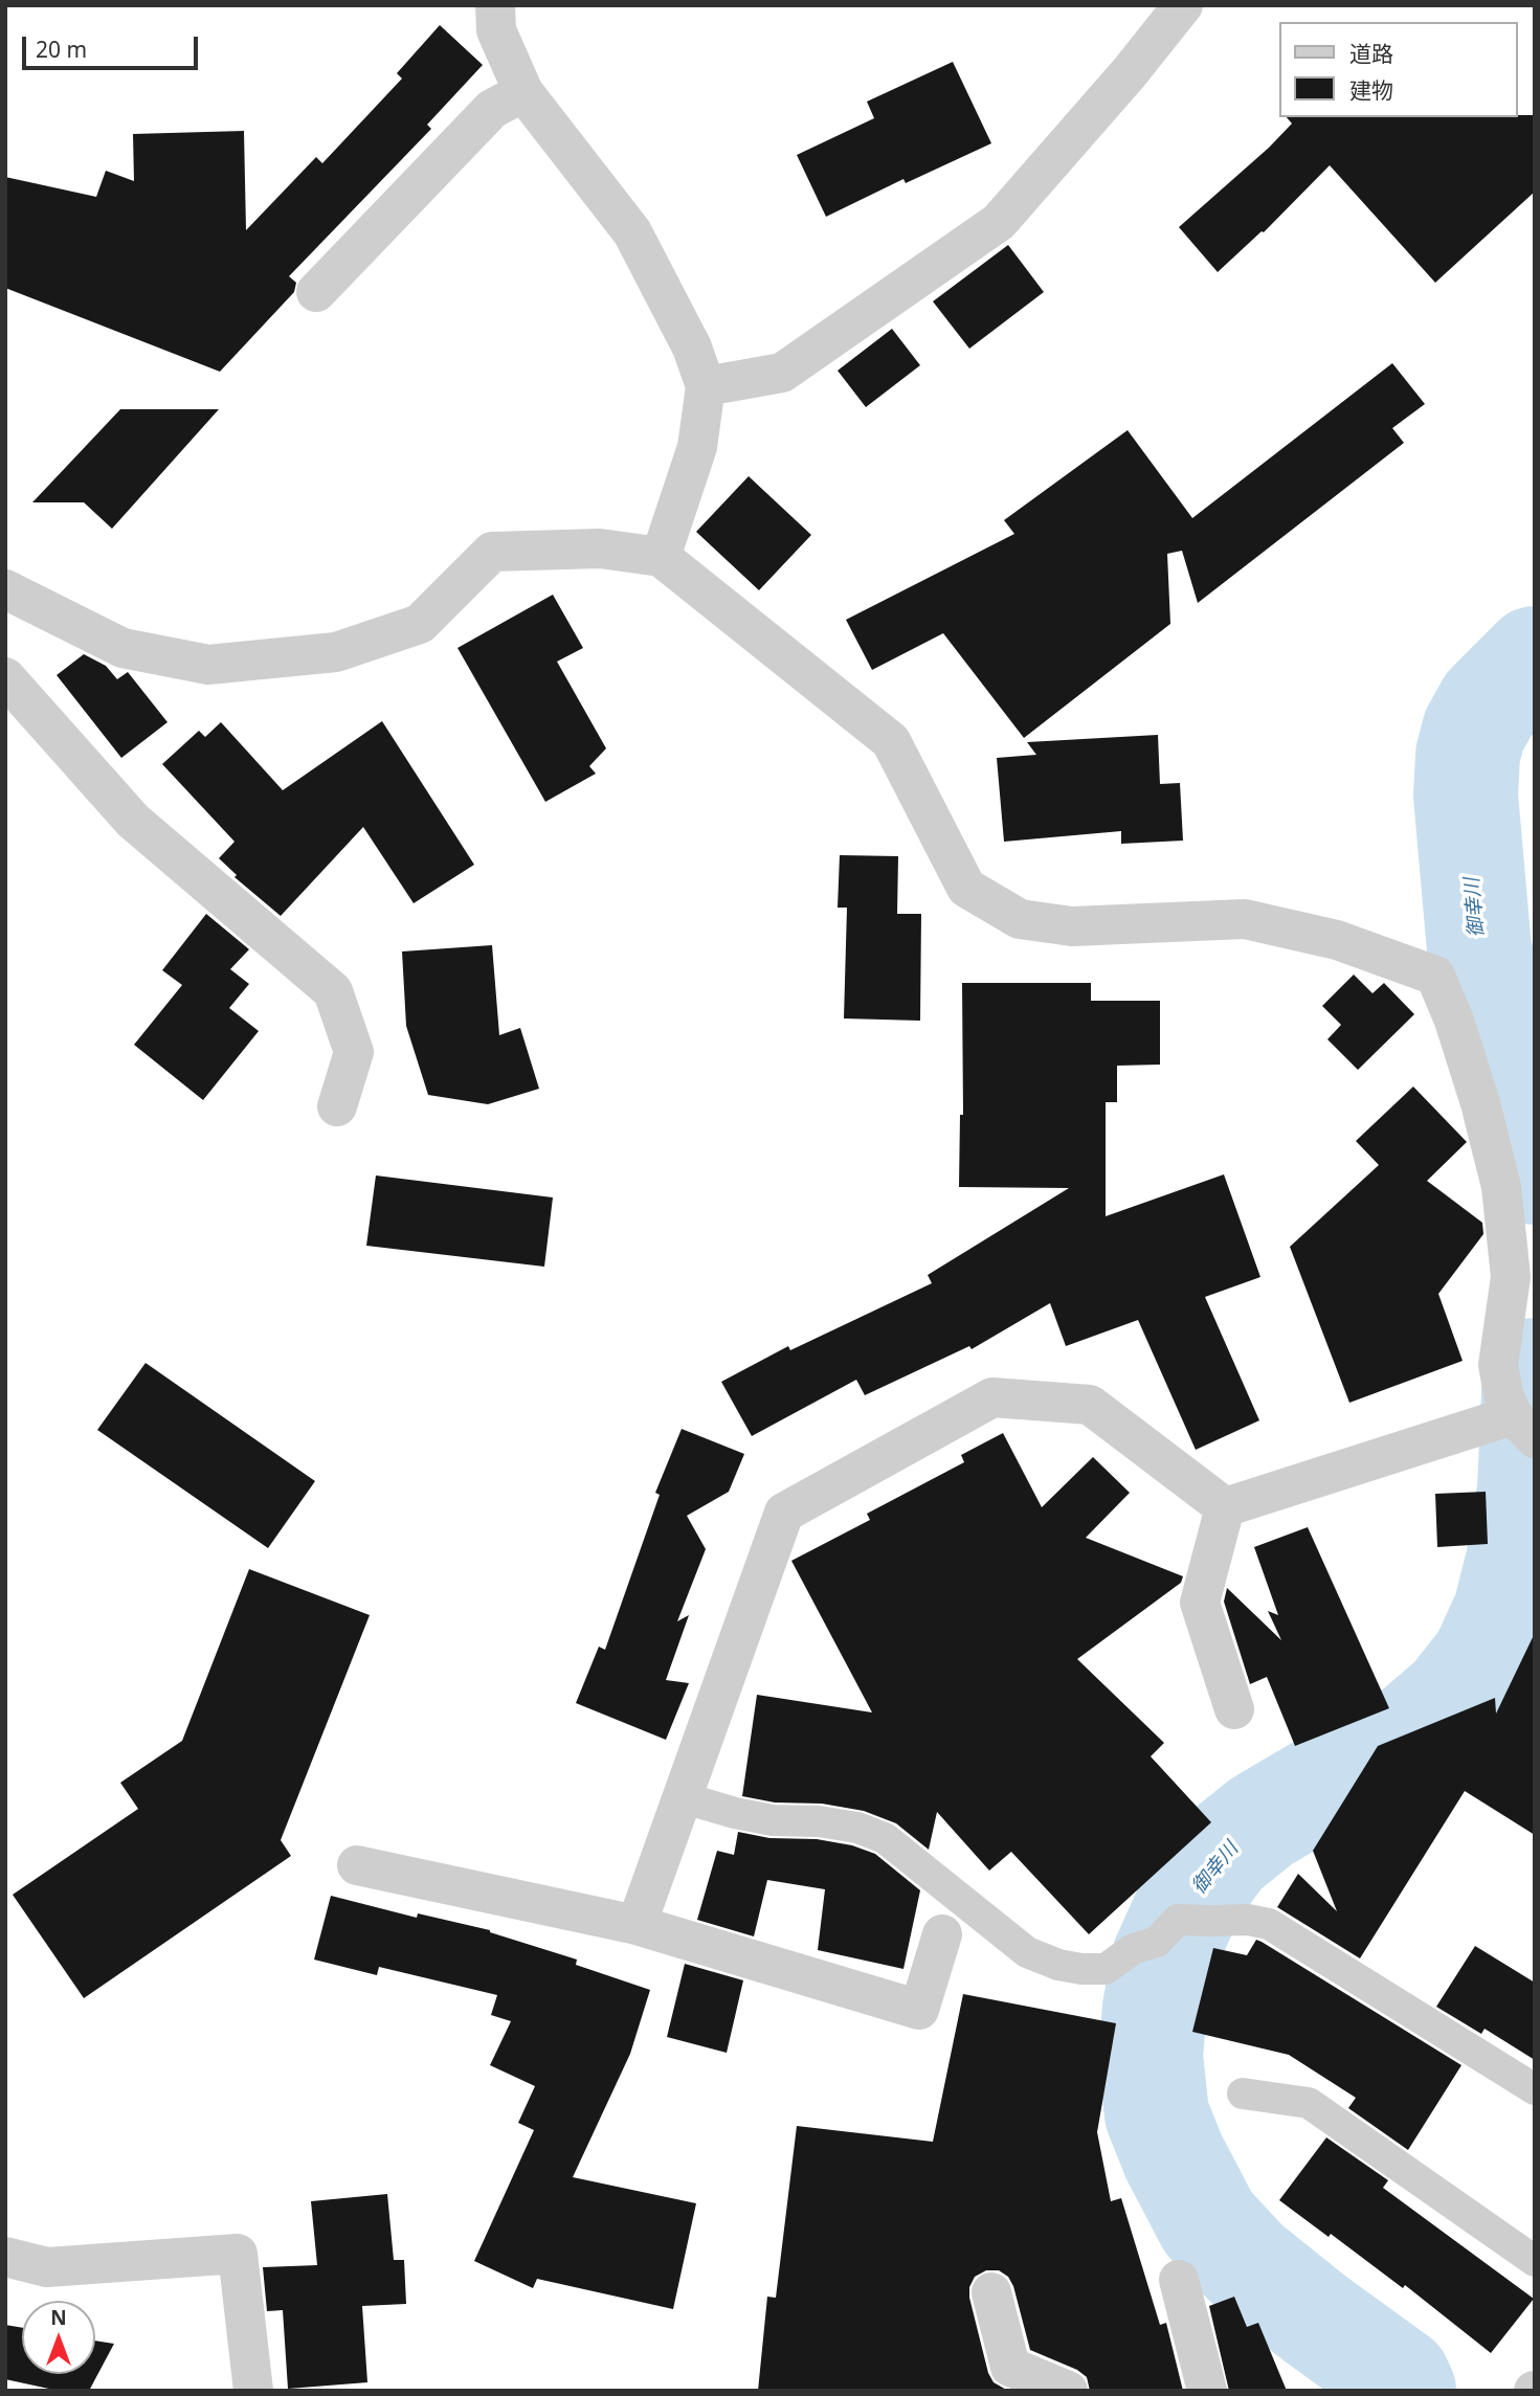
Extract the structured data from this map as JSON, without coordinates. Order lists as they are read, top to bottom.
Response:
{
  "water": ["御幸川"],
  "legend": ["道路", "建物"],
  "scale_bar": "20 m",
  "north": "top"
}
